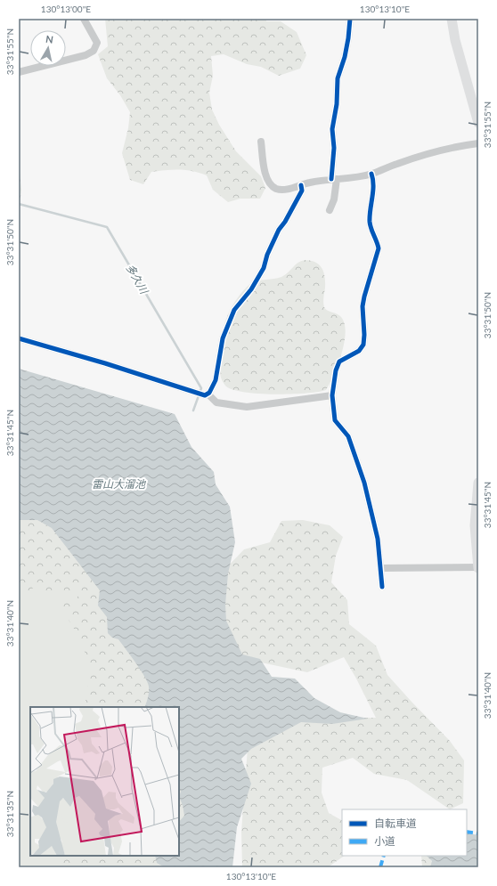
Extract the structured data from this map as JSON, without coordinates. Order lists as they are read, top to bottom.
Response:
{
  "water": ["多久川", "雷山大溜池"],
  "legend": ["自転車道", "小道"],
  "north": "top",
  "coordinates": [
    "130°13'00\"E",
    "130°13'10\"E",
    "33°31'55\"N",
    "33°31'50\"N",
    "33°31'45\"N",
    "33°31'40\"N",
    "33°31'35\"N"
  ]
}
